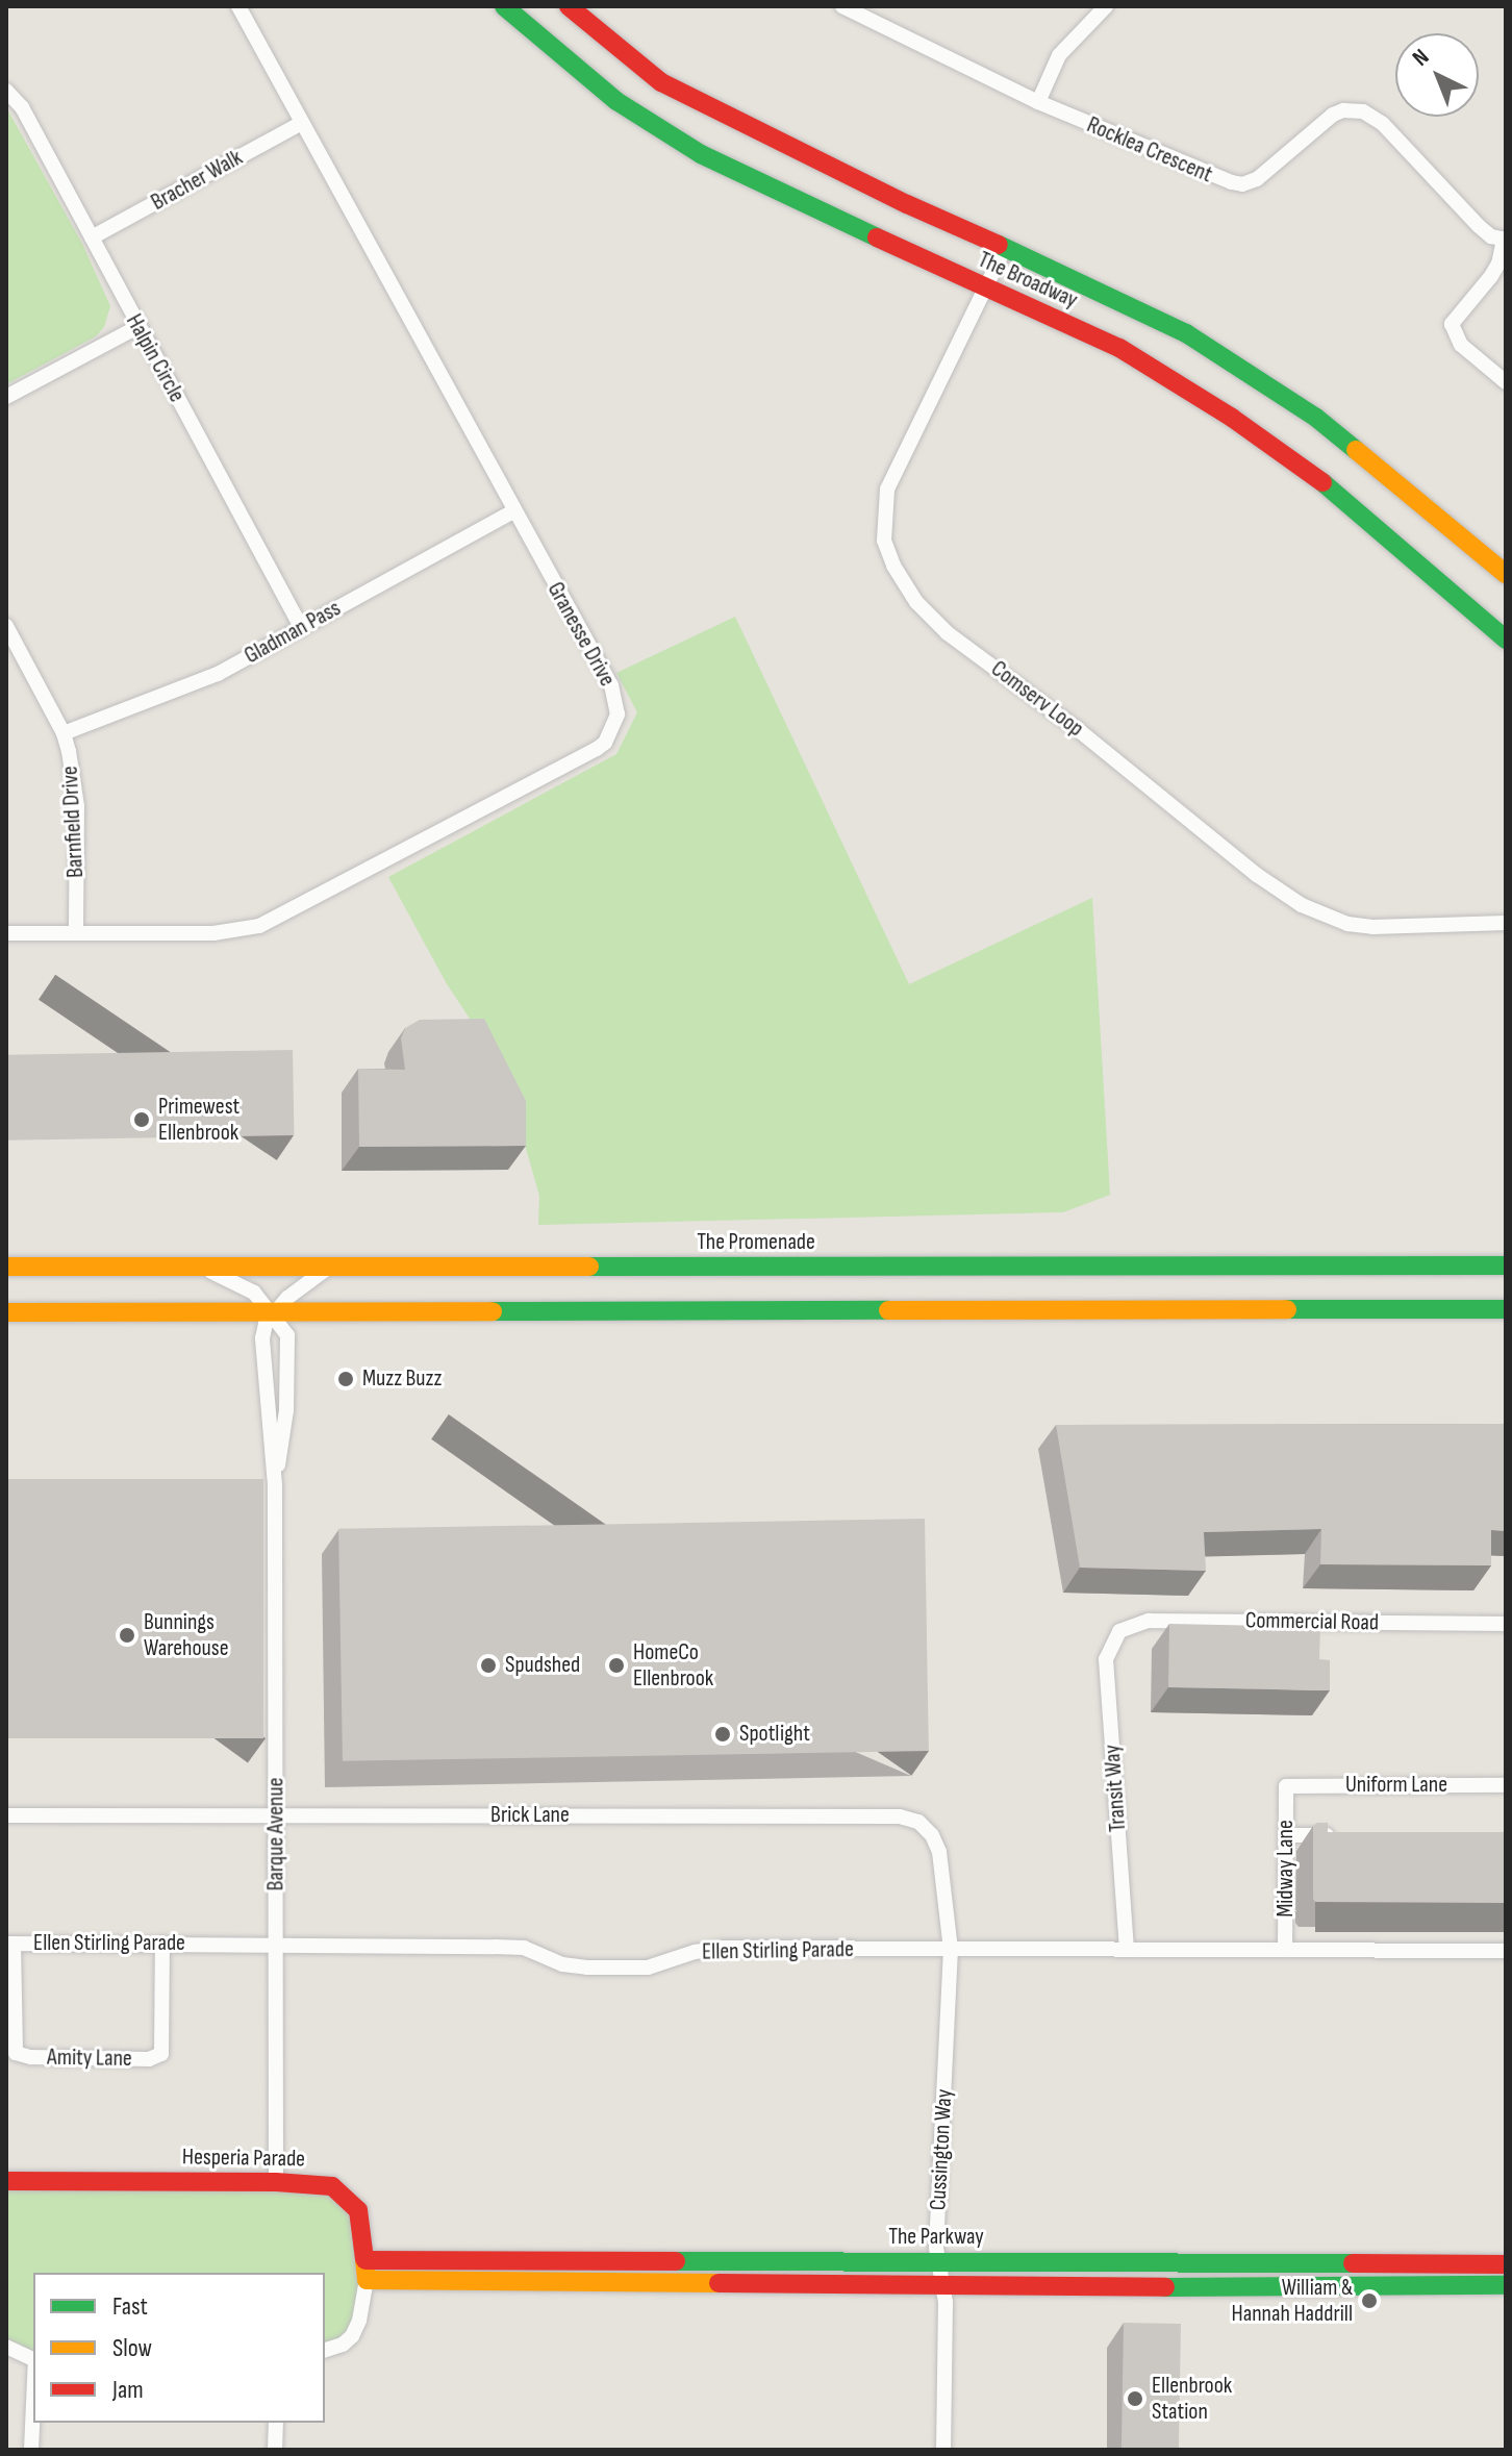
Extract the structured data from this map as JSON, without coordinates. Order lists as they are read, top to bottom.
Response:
{
  "streets": {
    "main road": [
      "The Broadway",
      "The Promenade",
      "Hesperia Parade",
      "The Parkway"
    ],
    "street": [
      "Rocklea Crescent",
      "Bracher Walk",
      "Halpin Circle",
      "Gladman Pass",
      "Granesse Drive",
      "Comserv Loop",
      "Barnfield Drive",
      "Commercial Road",
      "Uniform Lane",
      "Transit Way",
      "Brick Lane",
      "Barque Avenue",
      "Midway Lane",
      "Ellen Stirling Parade",
      "Amity Lane",
      "Cussington Way"
    ]
  },
  "crossings": [
    ["Bracher Walk", "Halpin Circle"],
    ["Bracher Walk", "Granesse Drive"],
    ["The Broadway", "Comserv Loop"],
    ["Halpin Circle", "Gladman Pass"],
    ["Gladman Pass", "Granesse Drive"],
    ["Gladman Pass", "Barnfield Drive"],
    ["Granesse Drive", "Barnfield Drive"],
    ["The Promenade", "Barque Avenue"],
    ["Commercial Road", "Transit Way"],
    ["Uniform Lane", "Midway Lane"],
    ["Transit Way", "Ellen Stirling Parade"],
    ["Brick Lane", "Barque Avenue"],
    ["Brick Lane", "Ellen Stirling Parade"],
    ["Brick Lane", "Cussington Way"],
    ["Barque Avenue", "Ellen Stirling Parade"],
    ["Barque Avenue", "Hesperia Parade"],
    ["Midway Lane", "Ellen Stirling Parade"],
    ["Ellen Stirling Parade", "Amity Lane"],
    ["Ellen Stirling Parade", "Cussington Way"],
    ["Cussington Way", "The Parkway"],
    ["Hesperia Parade", "The Parkway"]
  ],
  "places": [
    "Primewest Ellenbrook",
    "Muzz Buzz",
    "Bunnings Warehouse",
    "Spudshed",
    "HomeCo Ellenbrook",
    "Spotlight",
    "William & Hannah Haddrill",
    "Ellenbrook Station"
  ],
  "legend": ["Fast", "Slow", "Jam"],
  "north": "top left"
}
